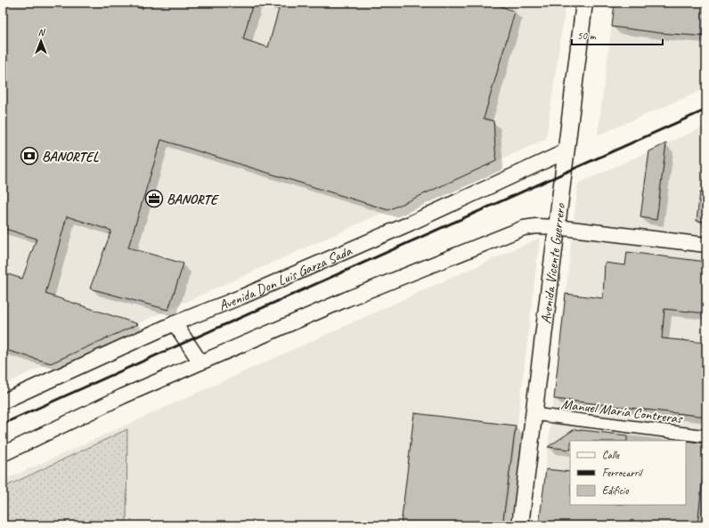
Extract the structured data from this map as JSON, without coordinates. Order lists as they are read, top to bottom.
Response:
{
  "streets": {
    "main road": ["Avenida Vicente Guerrero"],
    "street": ["Avenida Don Luis Garza Sada", "Manuel María Contreras"]
  },
  "crossings": [
    ["Avenida Vicente Guerrero", "Avenida Don Luis Garza Sada"],
    ["Avenida Vicente Guerrero", "Manuel María Contreras"]
  ],
  "places": {
    "bank": ["BANORTEL"],
    "office": ["BANORTE"]
  },
  "legend": ["Calle", "Ferrocarril", "Edificio"],
  "scale_bar": "50 m",
  "north": "top"
}
